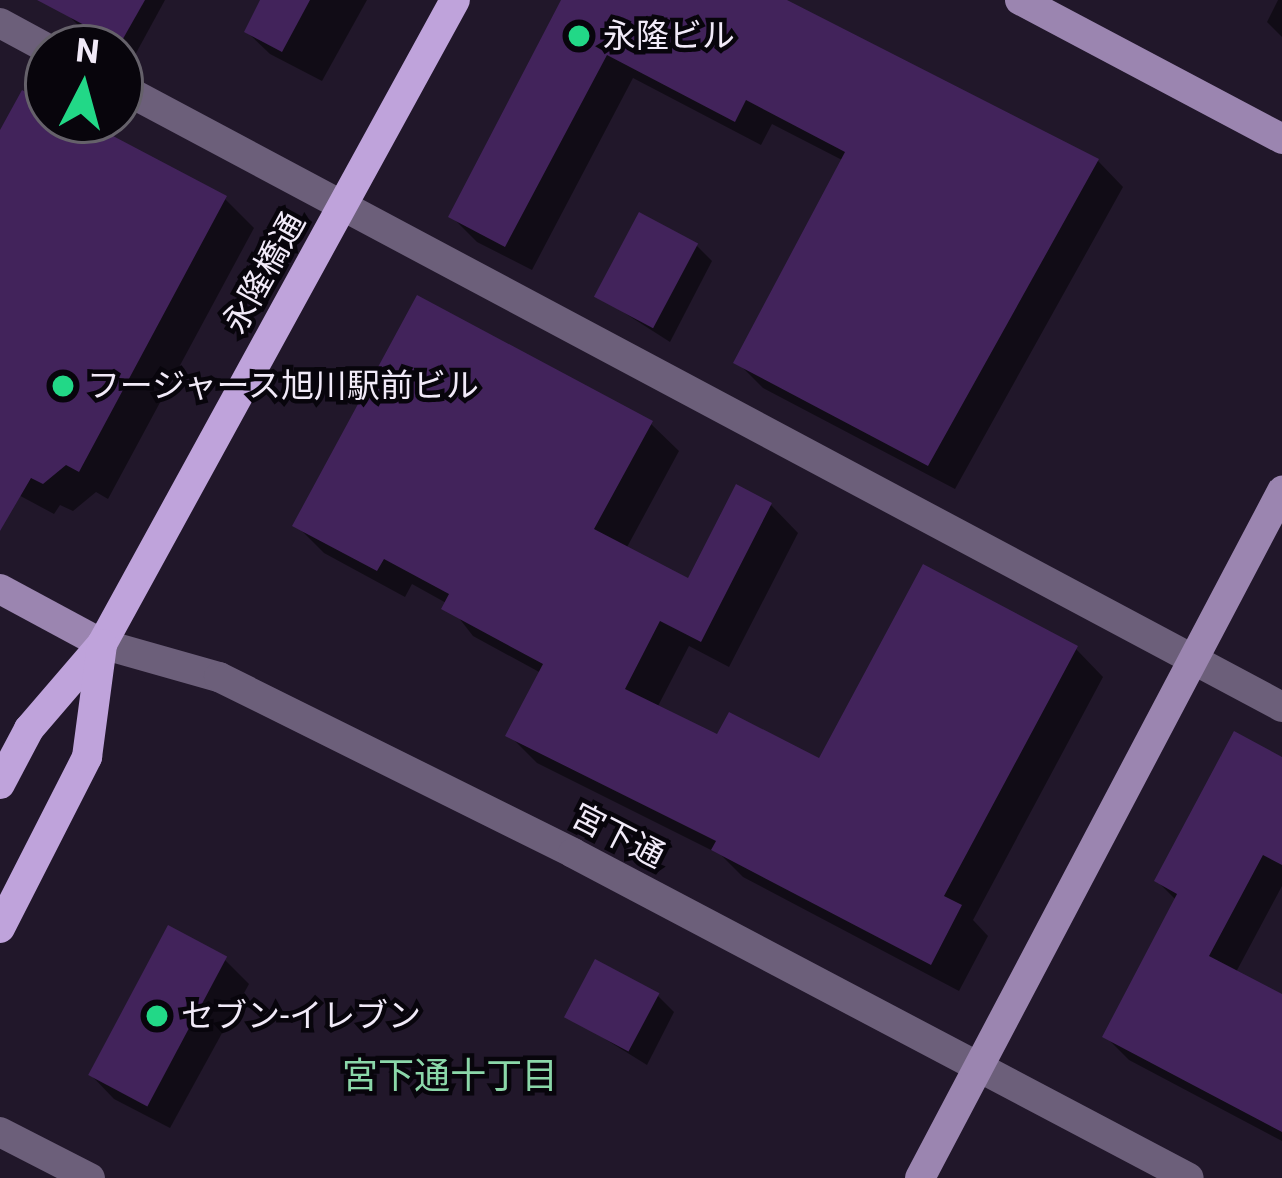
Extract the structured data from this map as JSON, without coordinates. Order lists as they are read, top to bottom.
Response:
{
  "streets": {
    "main road": ["永隆橋通"],
    "street": ["宮下通"]
  },
  "crossings": [
    ["永隆橋通", "宮下通"]
  ],
  "districts": ["宮下通十丁目"],
  "places": ["永隆ビル", "フージャース旭川駅前ビル", "セブン-イレブン"],
  "north": "top"
}
